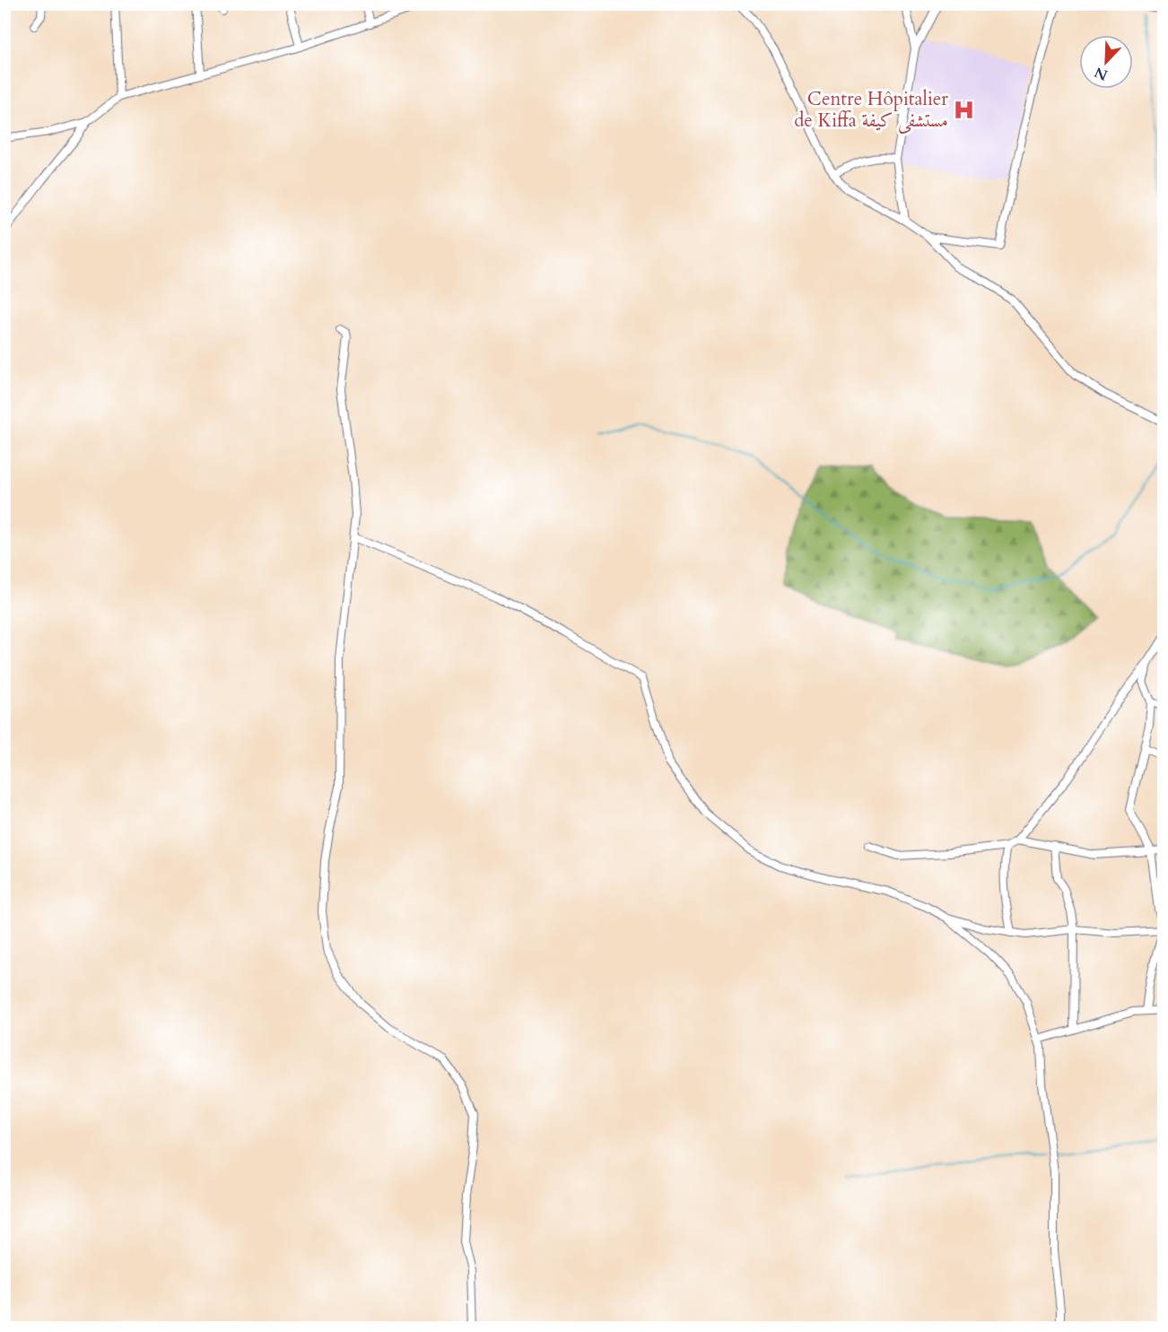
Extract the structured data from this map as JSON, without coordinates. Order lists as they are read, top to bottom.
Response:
{
  "places": {
    "hospital": ["Centre Hôpitalier de Kiffa مستشفى كيفة"]
  },
  "north": "bottom left"
}
